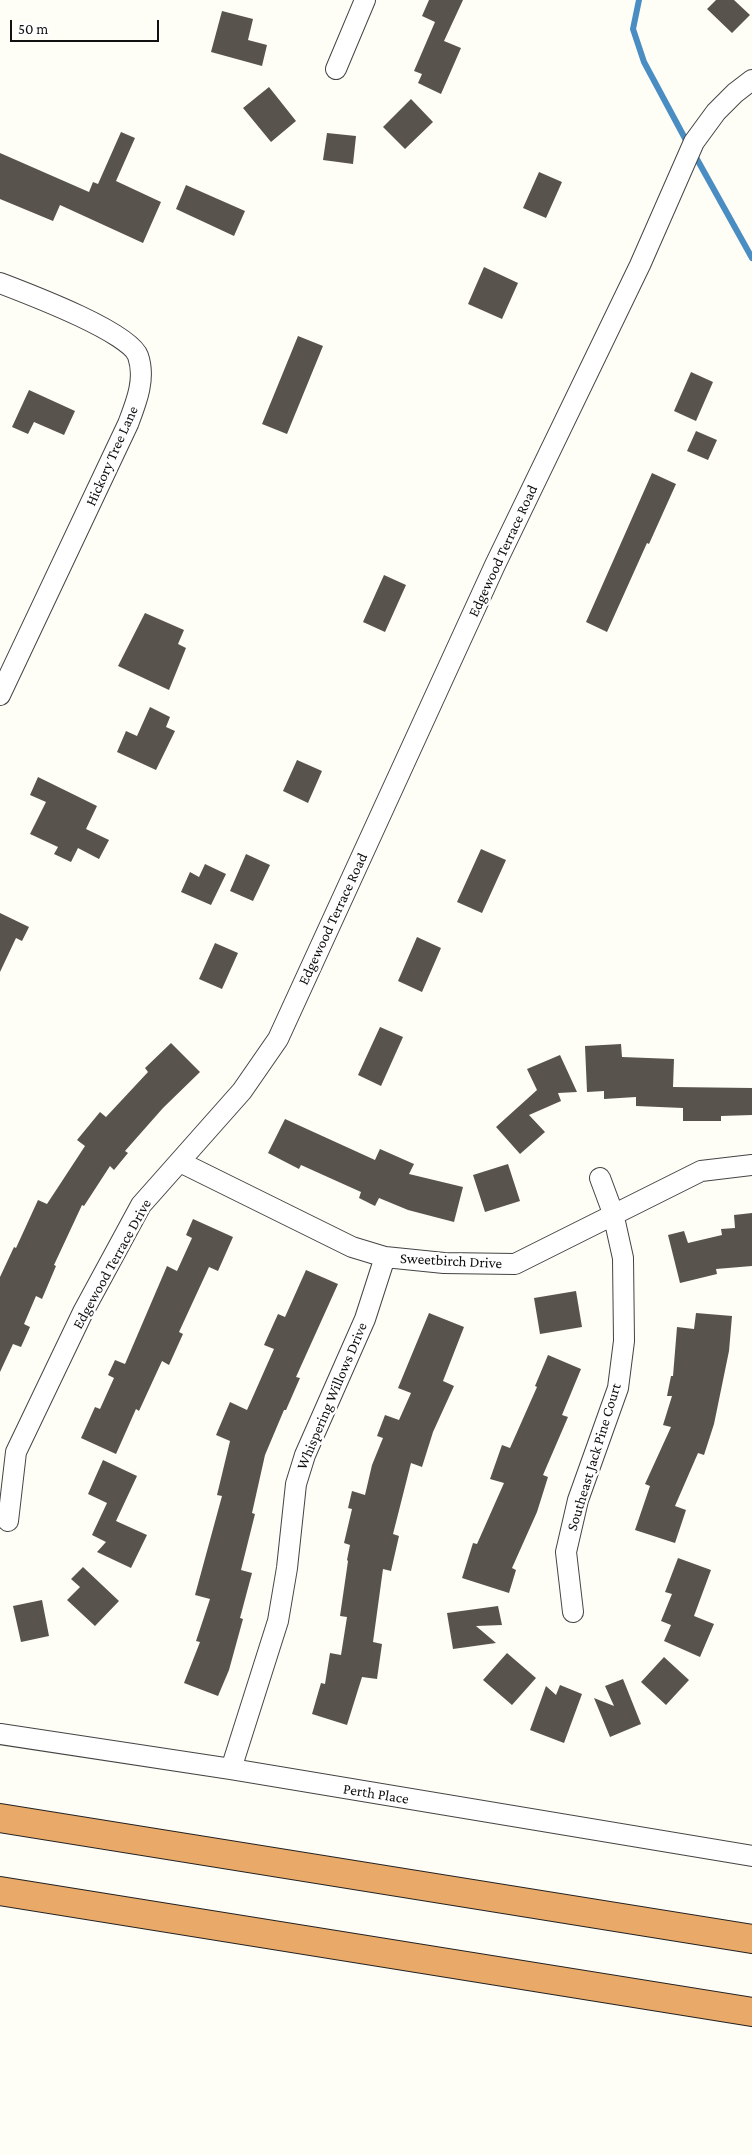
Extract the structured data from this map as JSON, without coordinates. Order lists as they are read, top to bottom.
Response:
{
  "streets": {
    "street": [
      "Hickory Tree Lane",
      "Edgewood Terrace Road",
      "Sweetbirch Drive",
      "Edgewood Terrace Drive",
      "Whispering Willows Drive",
      "Southeast Jack Pine Court",
      "Perth Place"
    ]
  },
  "crossings": [
    ["Edgewood Terrace Road", "Edgewood Terrace Drive"],
    ["Sweetbirch Drive", "Edgewood Terrace Drive"],
    ["Sweetbirch Drive", "Whispering Willows Drive"],
    ["Sweetbirch Drive", "Southeast Jack Pine Court"],
    ["Whispering Willows Drive", "Perth Place"]
  ],
  "scale_bar": "50 m"
}
